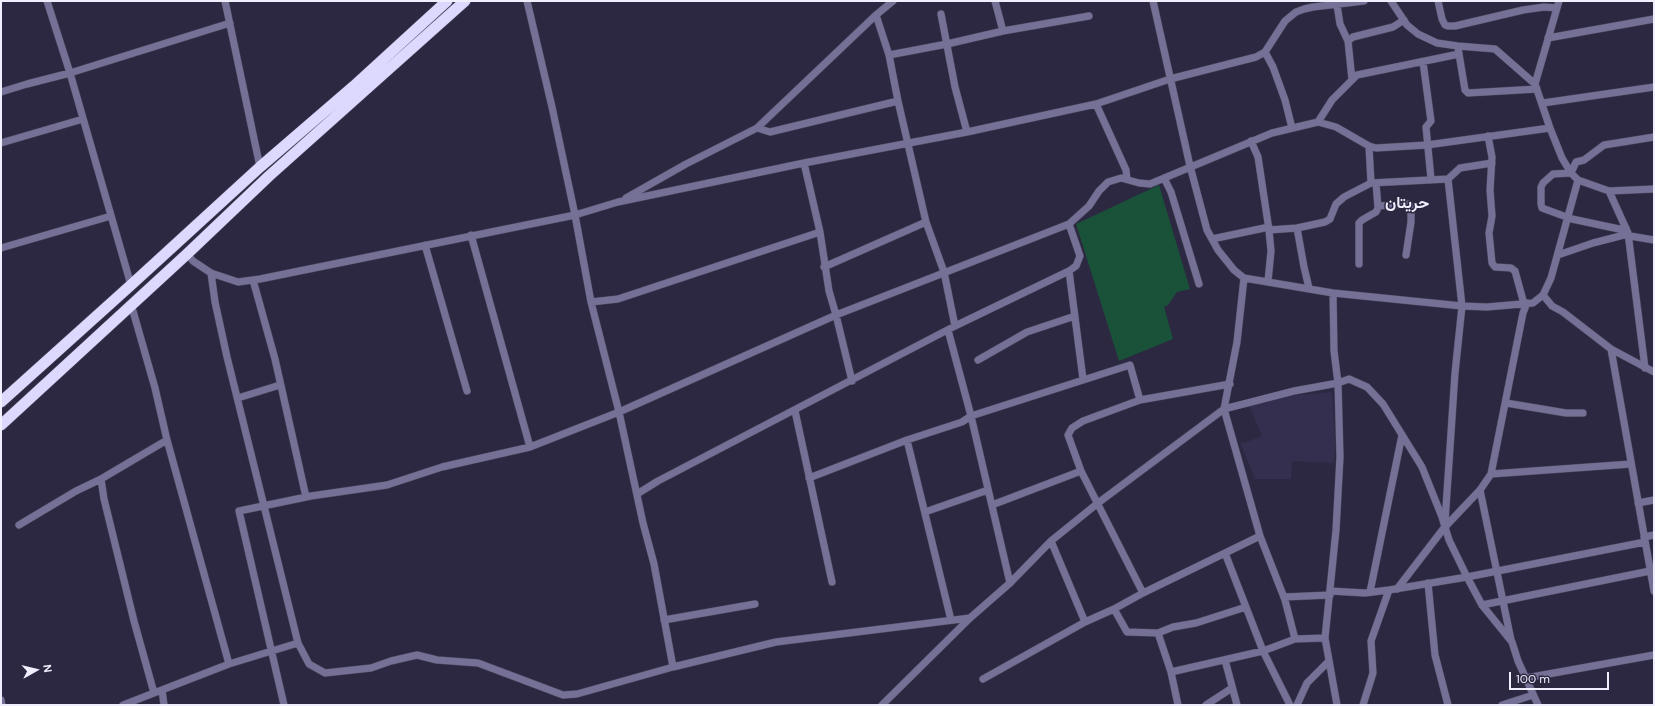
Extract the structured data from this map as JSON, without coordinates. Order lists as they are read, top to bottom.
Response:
{
  "districts": ["حريتان"],
  "scale_bar": "100 m",
  "north": "right"
}
